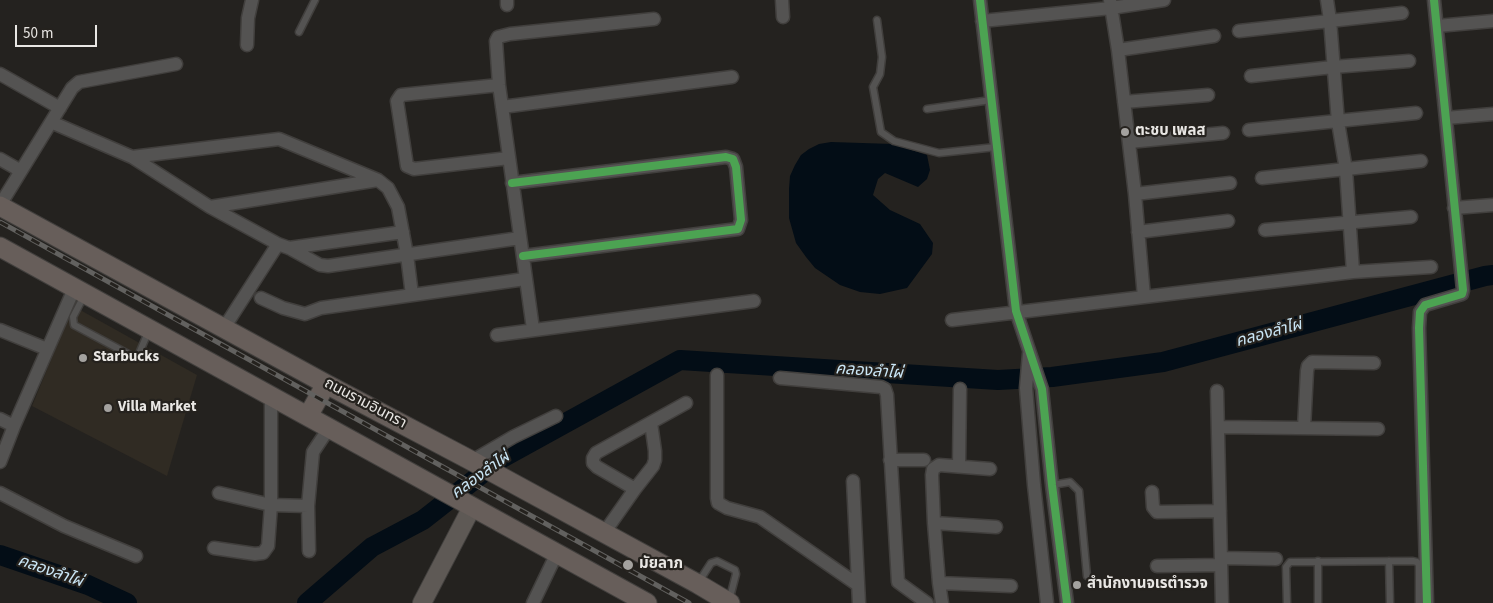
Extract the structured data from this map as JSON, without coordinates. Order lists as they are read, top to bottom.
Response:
{
  "streets": {
    "main road": ["ถนนรามอินทรา"]
  },
  "water": ["คลองลำไผ่"],
  "places": [
    "ตะชบ เพลส",
    "Starbucks",
    "Villa Market",
    "มัยลาภ",
    "สำนักงานจเรตำรวจ"
  ],
  "scale_bar": "50 m"
}
